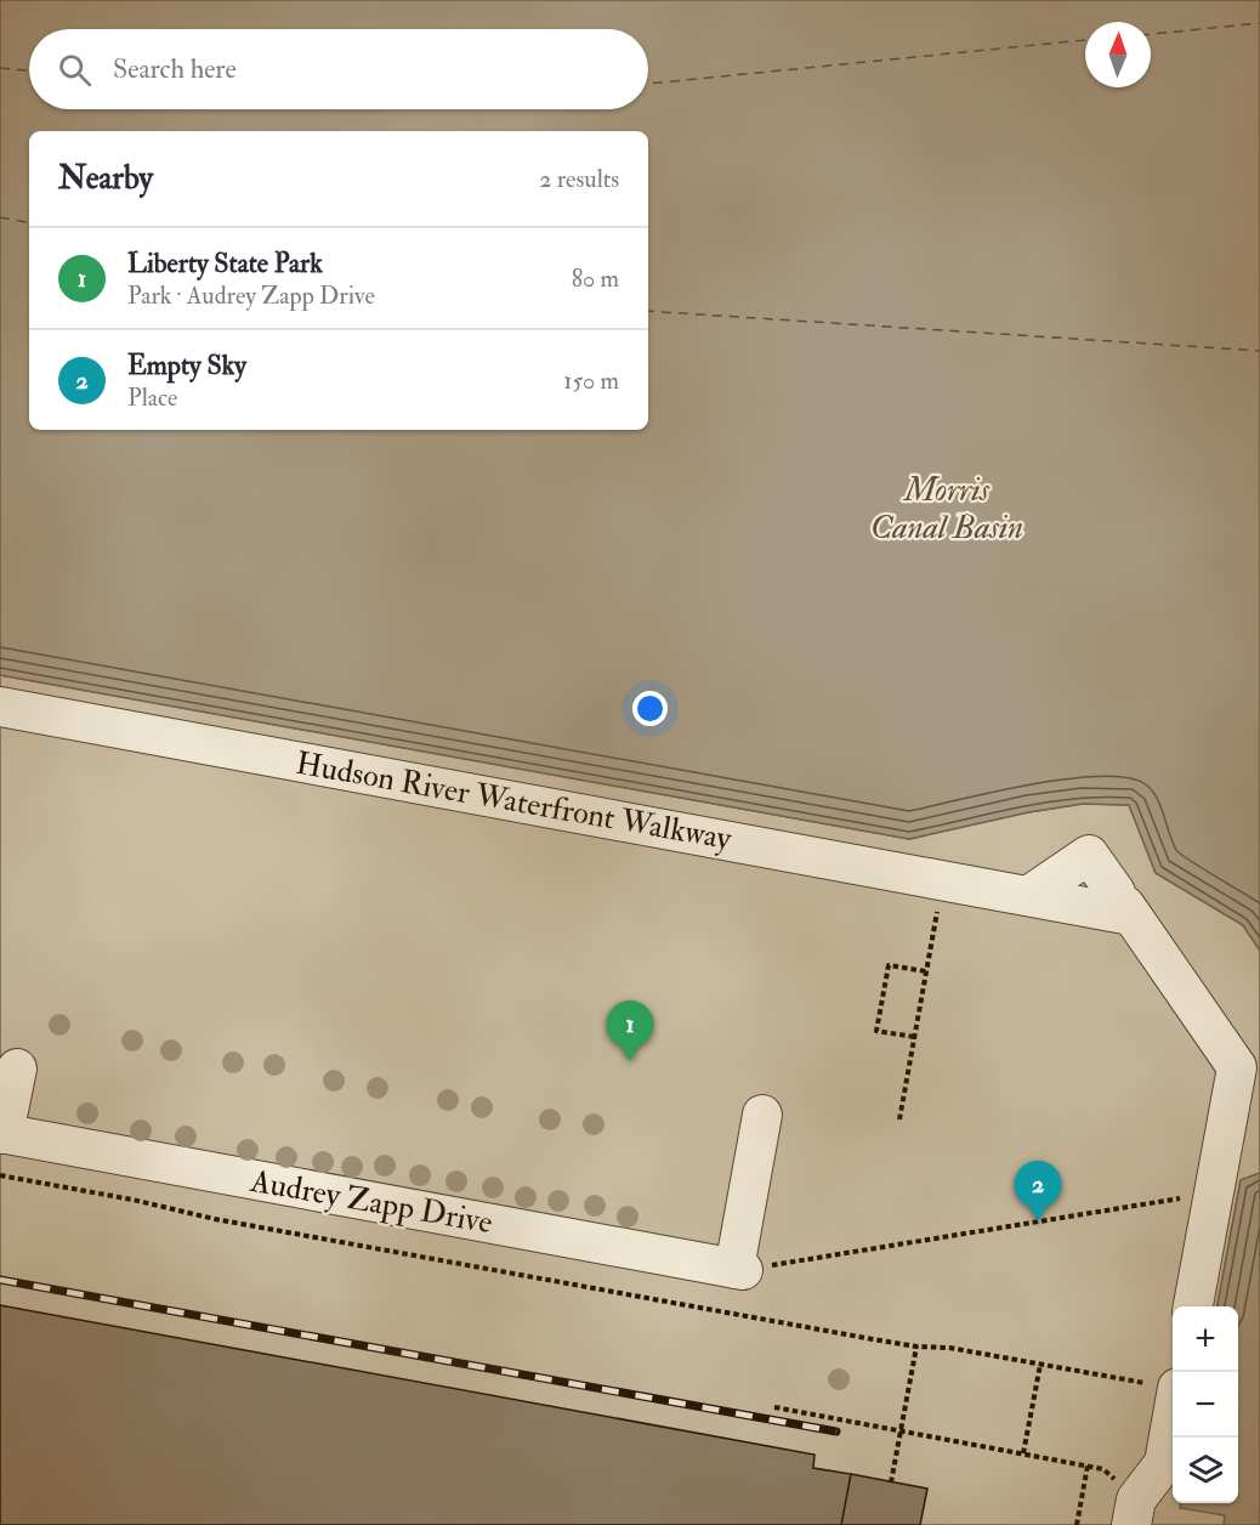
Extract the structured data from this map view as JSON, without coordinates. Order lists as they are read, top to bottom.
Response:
{
  "streets": {
    "street": ["Hudson River Waterfront Walkway", "Audrey Zapp Drive"]
  },
  "water": ["Morris Canal Basin"],
  "north": "top",
  "page": {
    "search": "Search here",
    "heading": ["Nearby", "2 results"],
    "list": [
      {
        "mark": "1",
        "name": "Liberty State Park",
        "note": "Park · Audrey Zapp Drive",
        "value": "80 m"
      },
      {
        "mark": "2",
        "name": "Empty Sky",
        "note": "Place",
        "value": "150 m"
      }
    ],
    "pins": ["1", "2"],
    "map_buttons": ["+", "−"]
  }
}
